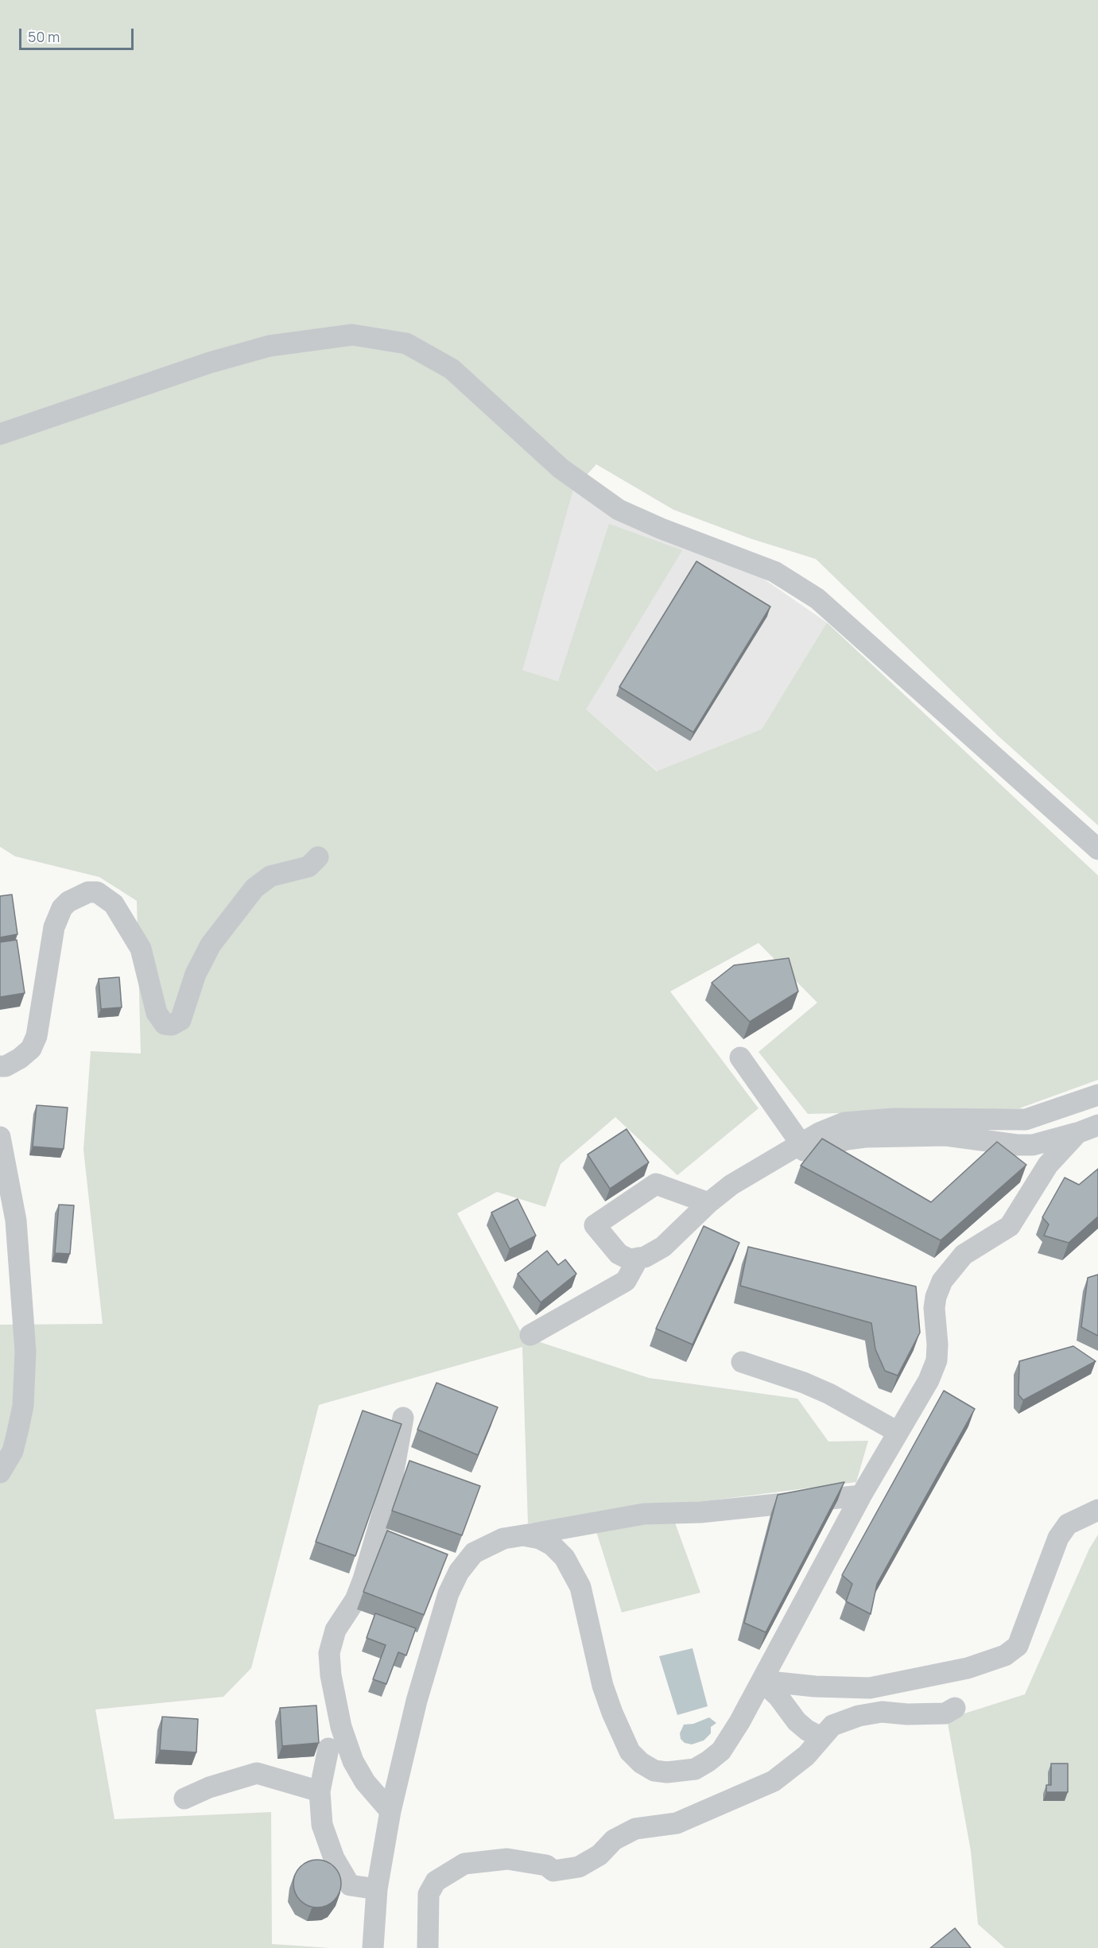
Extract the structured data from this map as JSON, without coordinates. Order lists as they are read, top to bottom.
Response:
{
  "scale_bar": "50 m"
}
